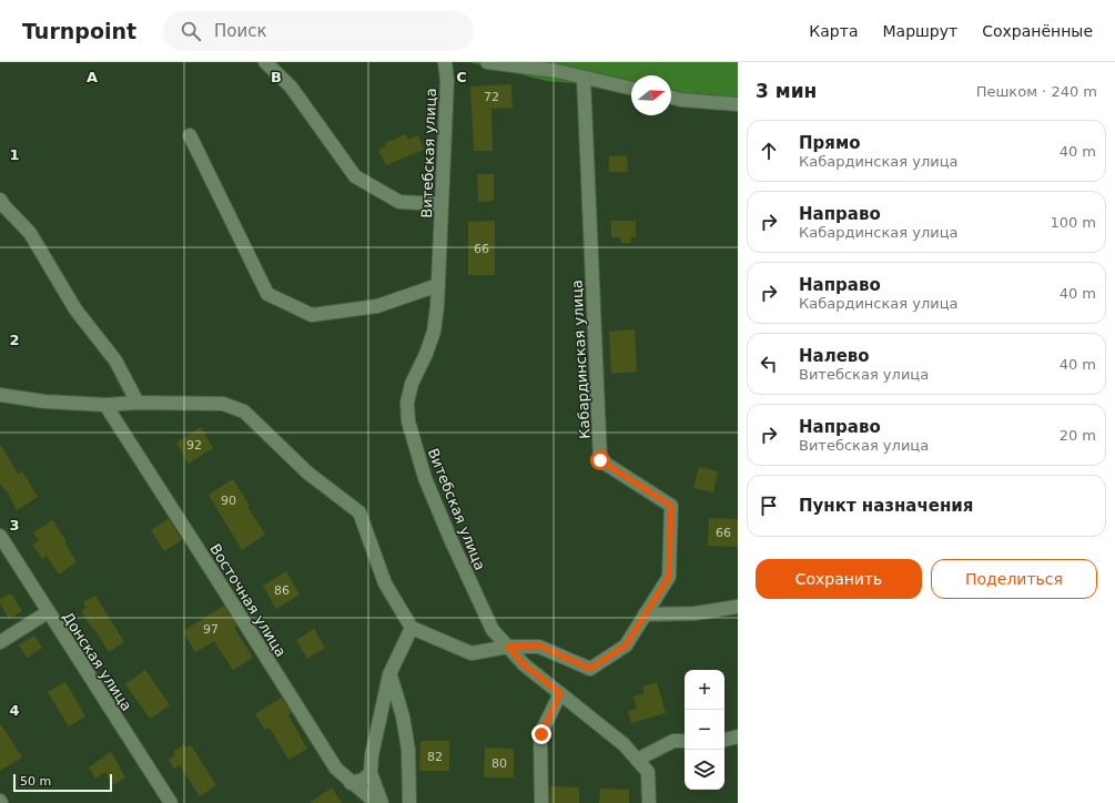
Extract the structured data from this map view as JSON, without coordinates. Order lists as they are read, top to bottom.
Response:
{
  "streets": {
    "street": [
      "Витебская улица",
      "Кабардинская улица",
      "Восточная улица",
      "Донская улица"
    ]
  },
  "crossings": [
    ["Витебская улица", "Кабардинская улица"]
  ],
  "house_numbers": [
    "72",
    "66",
    "92",
    "90",
    "66",
    "86",
    "97",
    "82",
    "80"
  ],
  "scale_bar": "50 m",
  "north": "right",
  "page": {
    "header": "Turnpoint",
    "search": "Поиск",
    "nav": ["Карта", "Маршрут", "Сохранённые"],
    "heading": ["3 мин", "Пешком · 240 m"],
    "list": [
      ["Прямо", "Кабардинская улица", "40 m"],
      ["Направо", "Кабардинская улица", "100 m"],
      ["Направо", "Кабардинская улица", "40 m"],
      ["Налево", "Витебская улица", "40 m"],
      ["Направо", "Витебская улица", "20 m"],
      "Пункт назначения"
    ],
    "buttons": ["Сохранить", "Поделиться"],
    "map_buttons": ["+", "−"],
    "scale": "50 m"
  },
  "grid": {
    "columns": ["A", "B", "C"],
    "rows": [
      "1",
      "2",
      "3",
      "4"
    ]
  }
}
